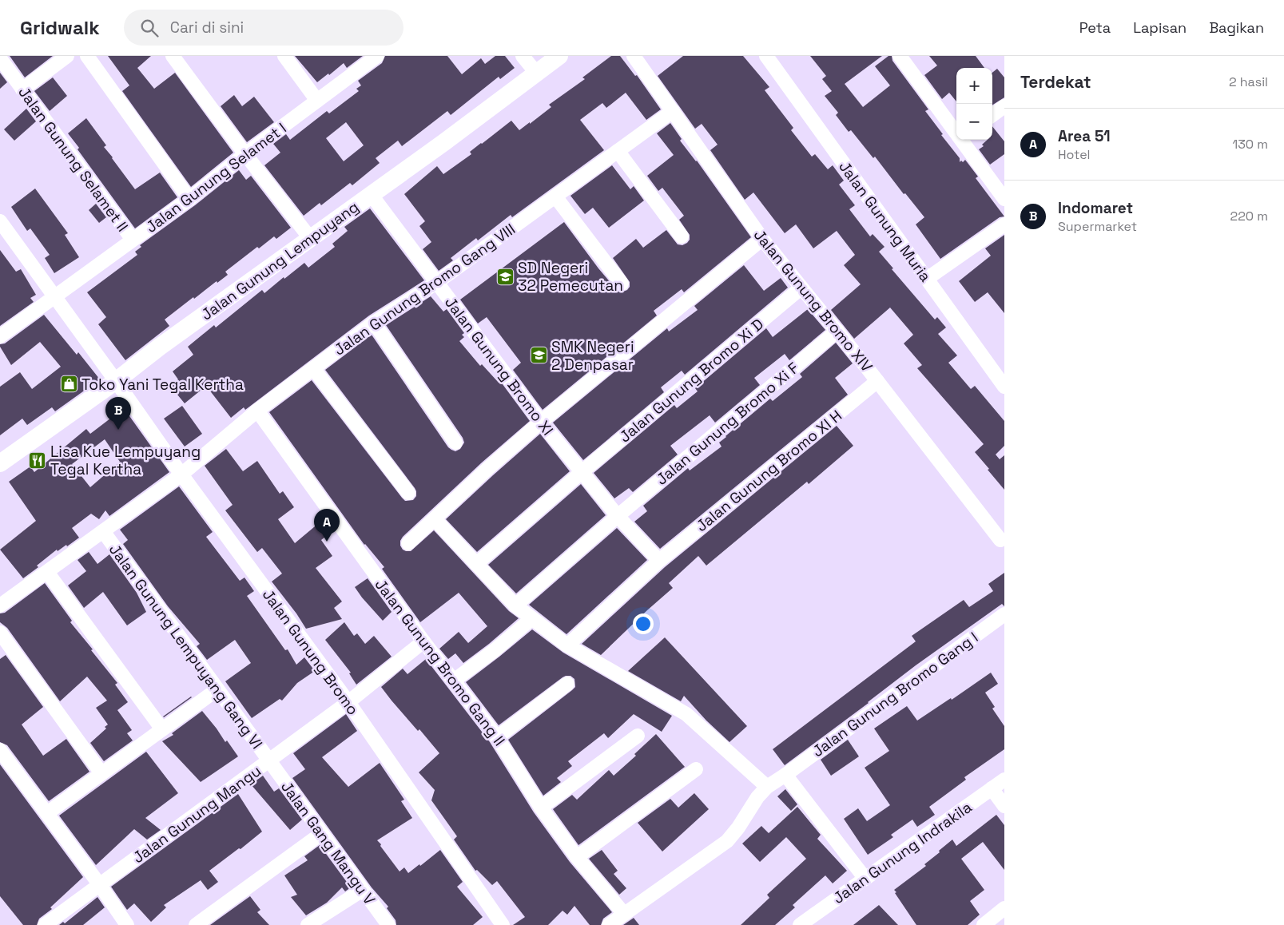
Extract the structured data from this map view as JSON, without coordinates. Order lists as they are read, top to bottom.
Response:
{
  "streets": {
    "street": [
      "Jalan Gunung Selamet II",
      "Jalan Gunung Selamet I",
      "Jalan Gunung Muria",
      "Jalan Gunung Lempuyang",
      "Jalan Gunung Bromo Gang VIII",
      "Jalan Gunung Bromo XIV",
      "Jalan Gunung Bromo XI",
      "Jalan Gunung Bromo Xi D",
      "Jalan Gunung Bromo Xi F",
      "Jalan Gunung Bromo XI H",
      "Jalan Gunung Lempuyang Gang VI",
      "Jalan Gunung Bromo",
      "Jalan Gunung Bromo Gang II",
      "Jalan Gunung Bromo Gang I",
      "Jalan Gunung Mangu",
      "Jalan Gang Mangu V",
      "Jalan Gunung Indrakila"
    ]
  },
  "crossings": [
    ["Jalan Gunung Selamet II", "Jalan Gunung Selamet I"],
    ["Jalan Gunung Selamet I", "Jalan Gunung Bromo"],
    ["Jalan Gunung Lempuyang", "Jalan Gunung Bromo XI"],
    ["Jalan Gunung Lempuyang", "Jalan Gunung Bromo"],
    ["Jalan Gunung Bromo Gang VIII", "Jalan Gunung Bromo XIV"],
    ["Jalan Gunung Bromo Gang VIII", "Jalan Gunung Bromo XI"],
    ["Jalan Gunung Bromo Gang VIII", "Jalan Gunung Lempuyang Gang VI"],
    ["Jalan Gunung Bromo Gang VIII", "Jalan Gunung Bromo"],
    ["Jalan Gunung Bromo Gang VIII", "Jalan Gunung Bromo Gang II"],
    ["Jalan Gunung Bromo XIV", "Jalan Gunung Bromo Xi D"],
    ["Jalan Gunung Bromo XIV", "Jalan Gunung Bromo Xi F"],
    ["Jalan Gunung Bromo XIV", "Jalan Gunung Bromo XI H"],
    ["Jalan Gunung Bromo XI", "Jalan Gunung Bromo Xi D"],
    ["Jalan Gunung Bromo XI", "Jalan Gunung Bromo Xi F"],
    ["Jalan Gunung Bromo XI", "Jalan Gunung Bromo XI H"],
    ["Jalan Gunung Lempuyang Gang VI", "Jalan Gunung Mangu"],
    ["Jalan Gunung Lempuyang Gang VI", "Jalan Gang Mangu V"],
    ["Jalan Gunung Bromo", "Jalan Gunung Mangu"],
    ["Jalan Gunung Bromo Gang II", "Jalan Gunung Bromo Gang I"],
    ["Jalan Gunung Bromo Gang II", "Jalan Gunung Mangu"],
    ["Jalan Gunung Mangu", "Jalan Gang Mangu V"]
  ],
  "places": {
    "school or university": ["SD Negeri 32 Pemecutan", "SMK Negeri 2 Denpasar"],
    "shop": ["Toko Yani Tegal Kertha"],
    "restaurant": ["Lisa Kue Lempuyang Tegal Kertha"]
  },
  "page": {
    "header": "Gridwalk",
    "search": "Cari di sini",
    "nav": ["Peta", "Lapisan", "Bagikan"],
    "heading": ["Terdekat", "2 hasil"],
    "map_buttons": ["+", "−"],
    "list": [
      {
        "mark": "A",
        "name": "Area 51",
        "note": "Hotel",
        "value": "130 m"
      },
      {
        "mark": "B",
        "name": "Indomaret",
        "note": "Supermarket",
        "value": "220 m"
      }
    ],
    "pins": ["B", "A"]
  }
}
